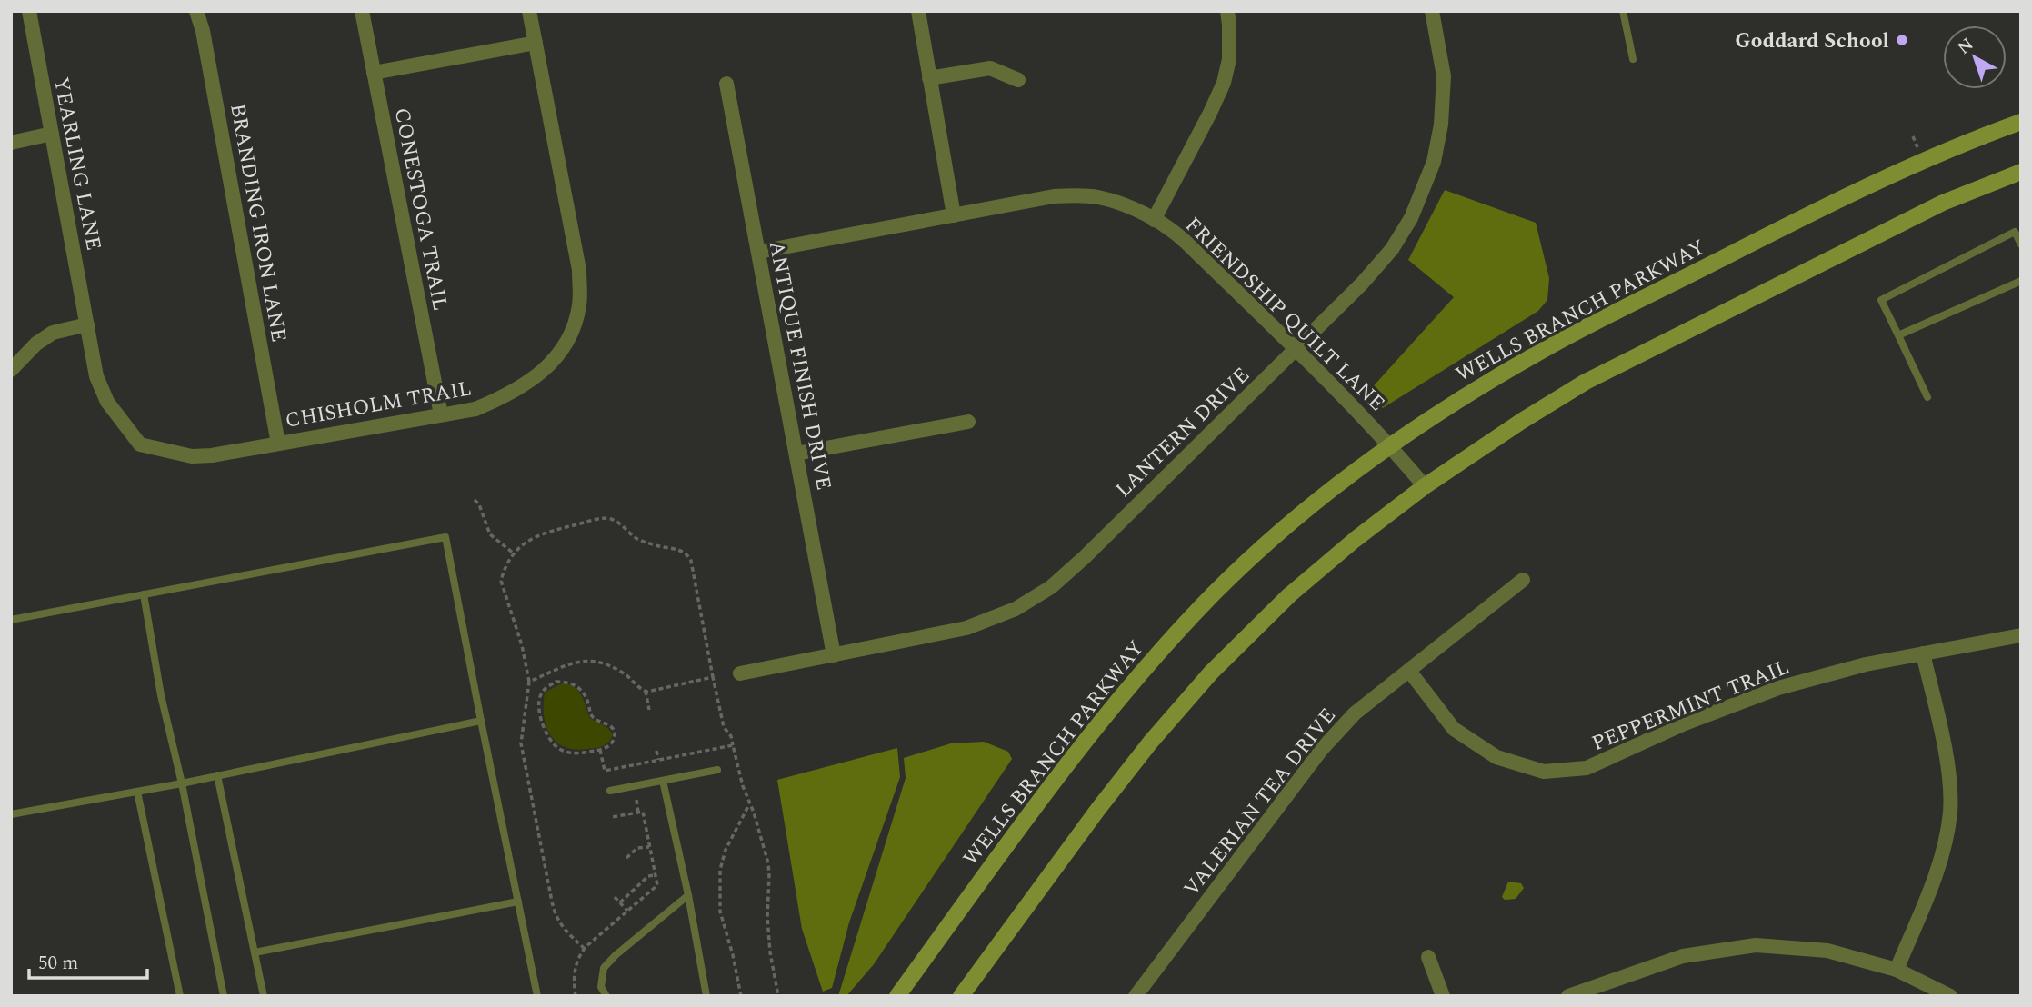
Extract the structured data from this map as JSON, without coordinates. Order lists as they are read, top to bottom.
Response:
{
  "streets": {
    "main road": ["WELLS BRANCH PARKWAY"],
    "street": [
      "YEARLING LANE",
      "CONESTOGA TRAIL",
      "BRANDING IRON LANE",
      "FRIENDSHIP QUILT LANE",
      "ANTIQUE FINISH DRIVE",
      "CHISHOLM TRAIL",
      "LANTERN DRIVE",
      "PEPPERMINT TRAIL",
      "VALERIAN TEA DRIVE"
    ]
  },
  "crossings": [
    ["YEARLING LANE", "CHISHOLM TRAIL"],
    ["CONESTOGA TRAIL", "CHISHOLM TRAIL"],
    ["BRANDING IRON LANE", "CHISHOLM TRAIL"],
    ["WELLS BRANCH PARKWAY", "FRIENDSHIP QUILT LANE"],
    ["FRIENDSHIP QUILT LANE", "ANTIQUE FINISH DRIVE"],
    ["FRIENDSHIP QUILT LANE", "LANTERN DRIVE"],
    ["ANTIQUE FINISH DRIVE", "LANTERN DRIVE"],
    ["PEPPERMINT TRAIL", "VALERIAN TEA DRIVE"]
  ],
  "places": ["Goddard School"],
  "scale_bar": "50 m",
  "north": "top left"
}
